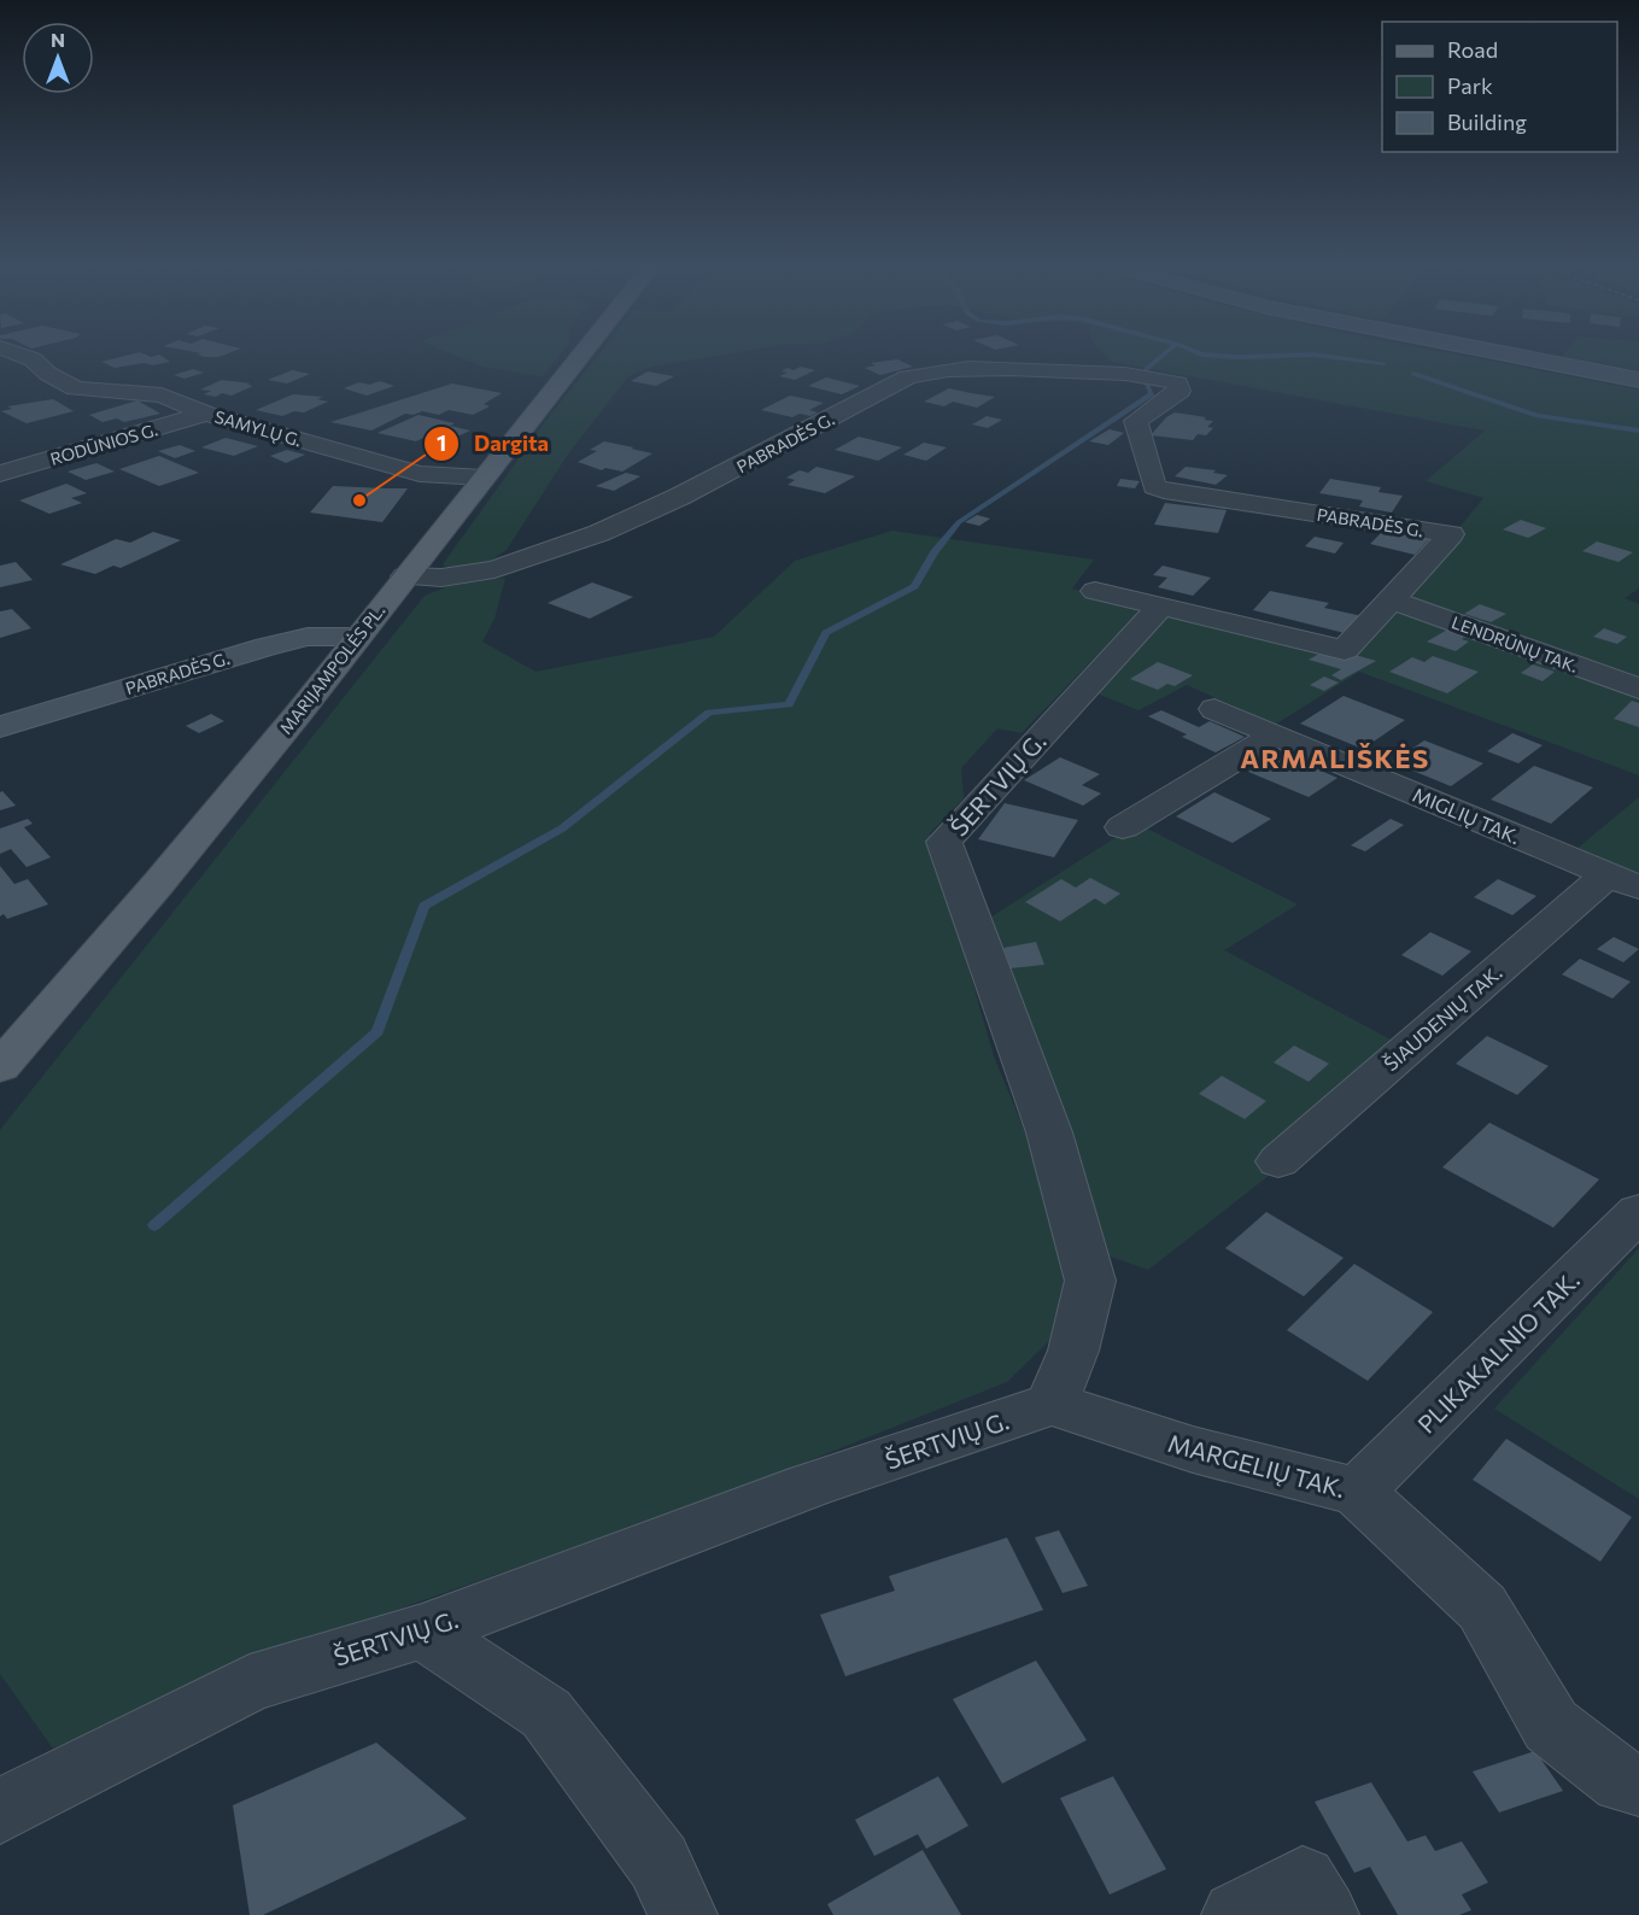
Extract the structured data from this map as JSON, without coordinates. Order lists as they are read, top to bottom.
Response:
{
  "streets": {
    "main road": ["PABRADĖS G.", "MARIJAMPOLĖS PL."],
    "street": [
      "SAMYLŲ G.",
      "RODŪNIOS G.",
      "LENDRŪNŲ TAK.",
      "ŠERTVIŲ G.",
      "MIGLIŲ TAK.",
      "ŠIAUDENIŲ TAK.",
      "PLIKAKALNIO TAK.",
      "MARGELIŲ TAK."
    ]
  },
  "crossings": [
    ["SAMYLŲ G.", "RODŪNIOS G."],
    ["SAMYLŲ G.", "MARIJAMPOLĖS PL."],
    ["PABRADĖS G.", "LENDRŪNŲ TAK."],
    ["PABRADĖS G.", "MARIJAMPOLĖS PL."],
    ["ŠERTVIŲ G.", "MARGELIŲ TAK."],
    ["MIGLIŲ TAK.", "ŠIAUDENIŲ TAK."],
    ["PLIKAKALNIO TAK.", "MARGELIŲ TAK."]
  ],
  "districts": ["ARMALIŠKĖS"],
  "places": ["Dargita"],
  "legend": ["Road", "Park", "Building"],
  "north": "top"
}
